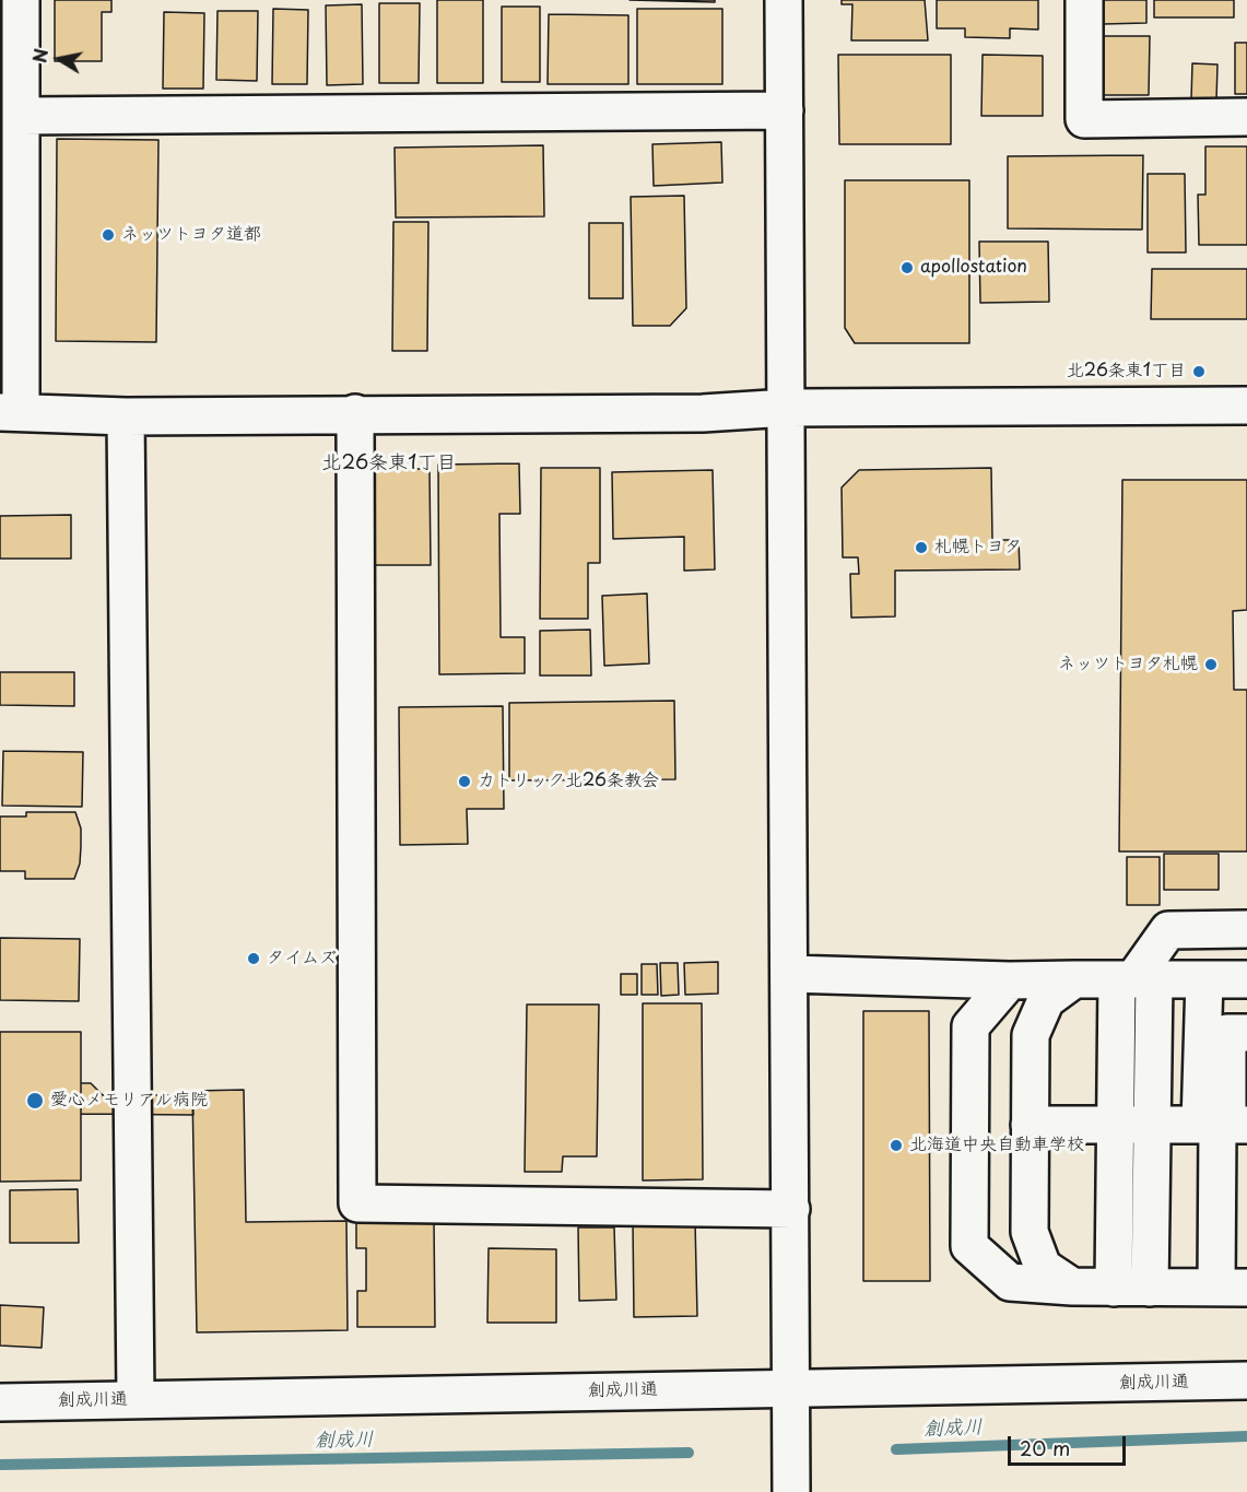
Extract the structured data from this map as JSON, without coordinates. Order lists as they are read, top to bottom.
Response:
{
  "streets": {
    "main road": ["創成川通"]
  },
  "districts": ["北26条東1丁目"],
  "water": ["創成川"],
  "places": [
    "ネッツトヨタ道都",
    "apollostation",
    "北26条東1丁目",
    "札幌トヨタ",
    "ネッツトヨタ札幌",
    "カトリック北26条教会",
    "タイムズ",
    "愛心メモリアル病院",
    "北海道中央自動車学校"
  ],
  "scale_bar": "20 m",
  "north": "left"
}
